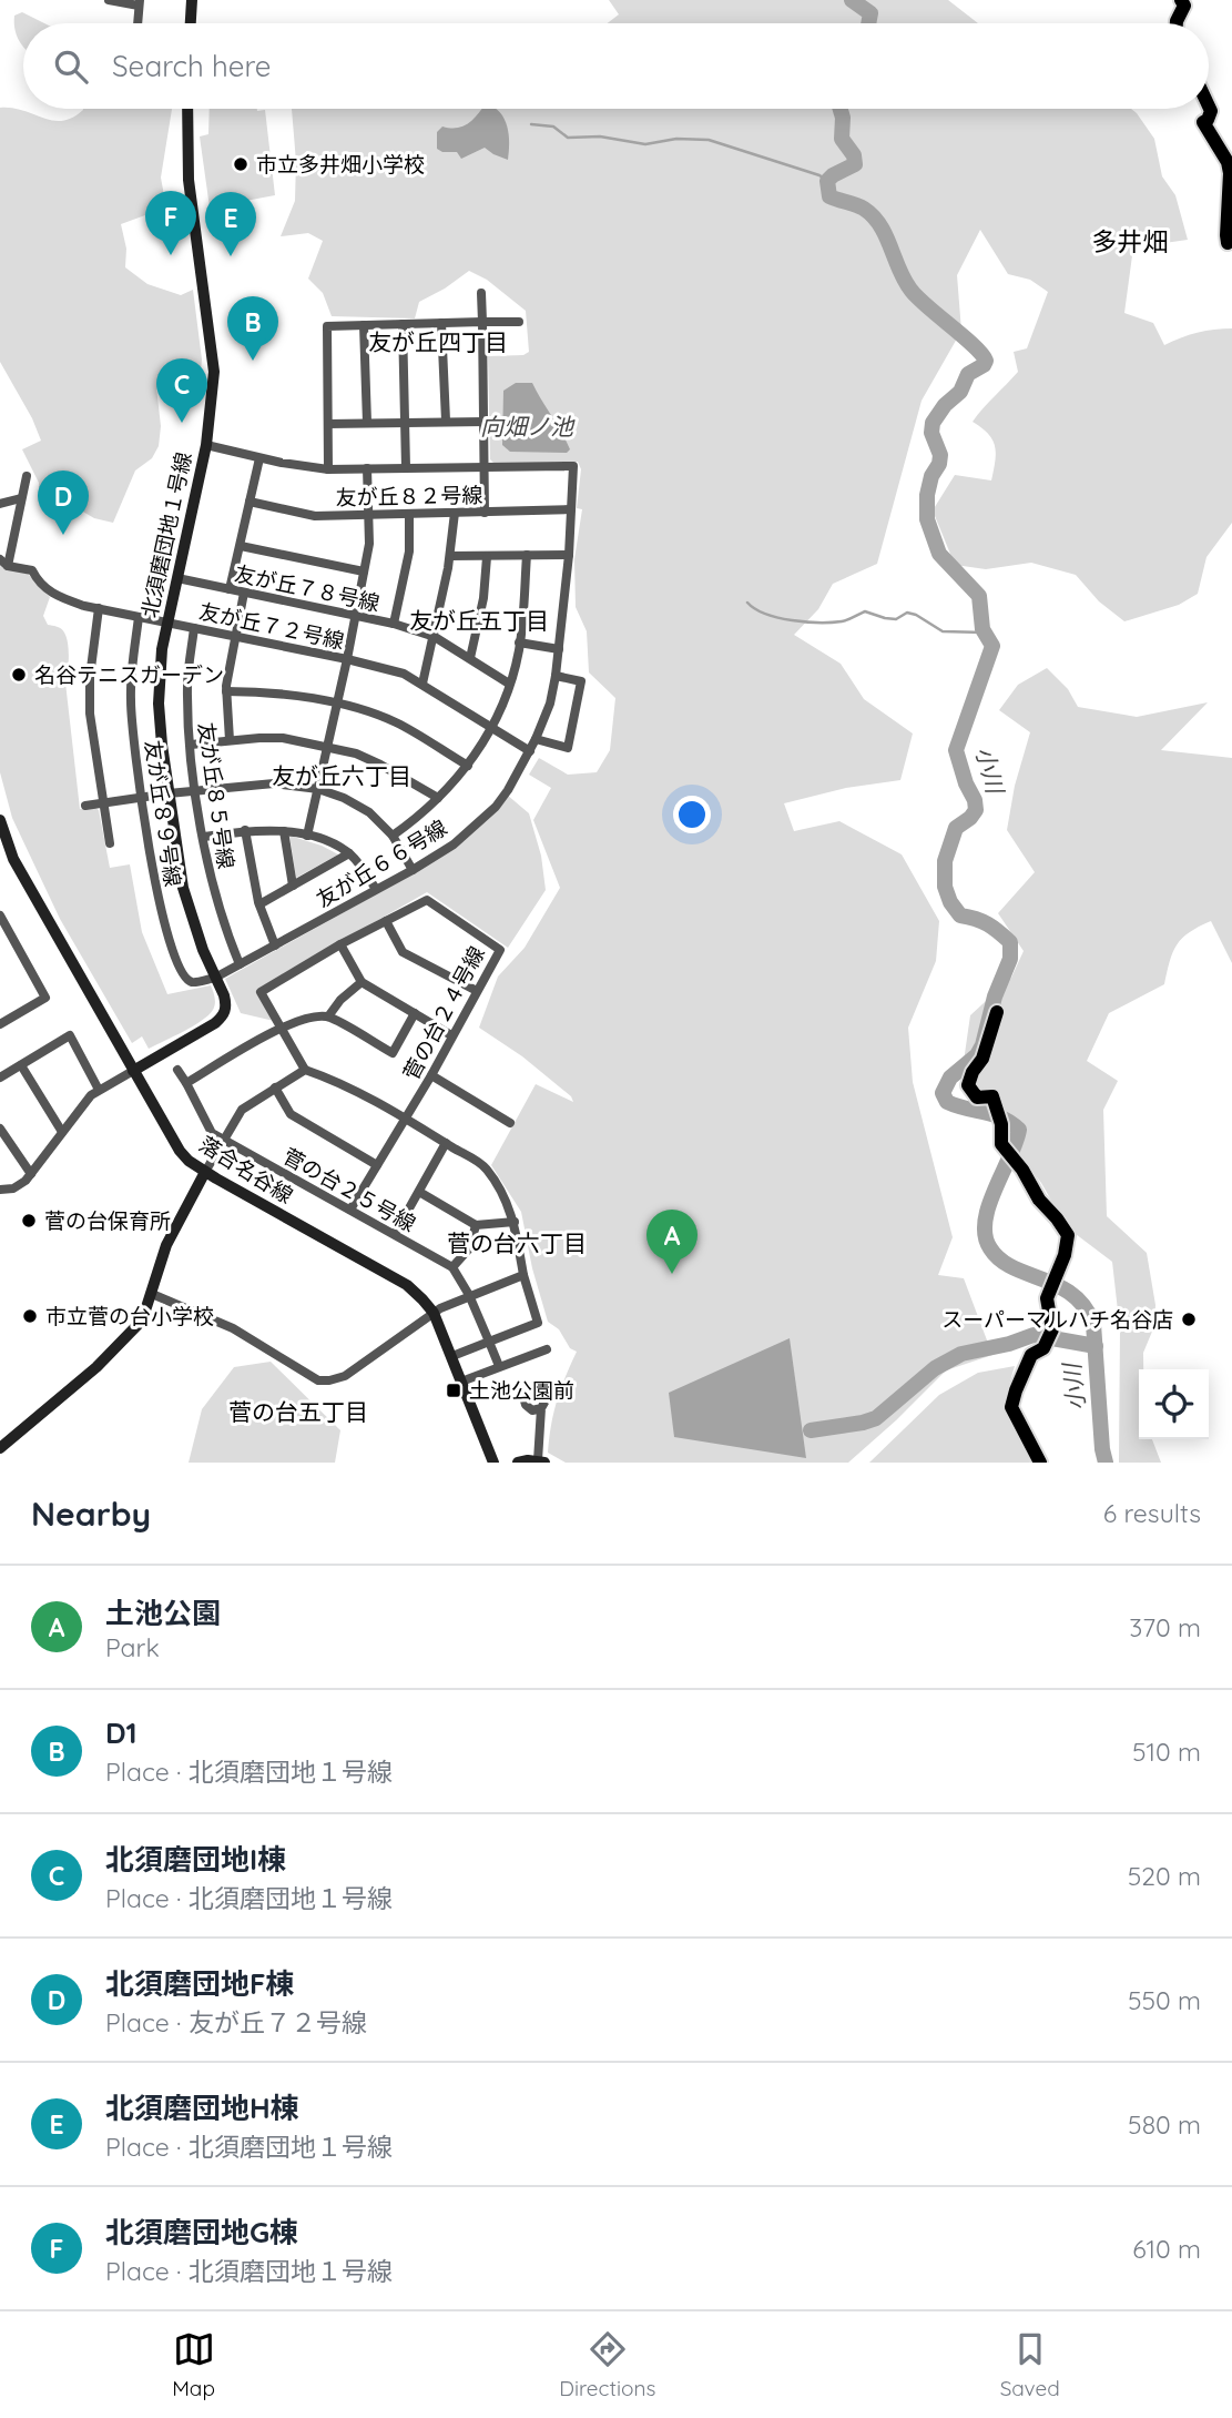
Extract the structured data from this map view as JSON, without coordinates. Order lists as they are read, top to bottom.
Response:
{
  "streets": {
    "street": [
      "友が丘８２号線",
      "北須磨団地１号線",
      "友が丘７８号線",
      "友が丘７２号線",
      "友が丘８５号線",
      "友が丘８９号線",
      "友が丘６６号線",
      "菅の台２４号線",
      "落合名谷線",
      "菅の台２５号線"
    ]
  },
  "crossings": [
    ["友が丘８２号線", "友が丘６６号線"],
    ["北須磨団地１号線", "友が丘７８号線"],
    ["北須磨団地１号線", "友が丘７２号線"],
    ["北須磨団地１号線", "友が丘８９号線"],
    ["北須磨団地１号線", "友が丘６６号線"],
    ["北須磨団地１号線", "落合名谷線"],
    ["友が丘７２号線", "友が丘８５号線"],
    ["友が丘７２号線", "友が丘８９号線"],
    ["友が丘７２号線", "友が丘６６号線"],
    ["友が丘８５号線", "友が丘６６号線"],
    ["友が丘８９号線", "友が丘６６号線"],
    ["菅の台２４号線", "菅の台２５号線"]
  ],
  "districts": [
    "多井畑",
    "友が丘四丁目",
    "友が丘五丁目",
    "友が丘六丁目",
    "菅の台六丁目",
    "菅の台五丁目"
  ],
  "water": ["向畑ノ池", "小川"],
  "places": {
    "other": [
      "市立多井畑小学校",
      "名谷テニスガーデン",
      "菅の台保育所",
      "市立菅の台小学校",
      "スーパーマルハチ名谷店"
    ],
    "transit": ["土池公園前"]
  },
  "page": {
    "search": "Search here",
    "pins": [
      "F",
      "E",
      "B",
      "C",
      "D",
      "A"
    ],
    "heading": ["Nearby", "6 results"],
    "list": [
      {
        "mark": "A",
        "name": "土池公園",
        "note": "Park",
        "value": "370 m"
      },
      {
        "mark": "B",
        "name": "D1",
        "note": "Place · 北須磨団地１号線",
        "value": "510 m"
      },
      {
        "mark": "C",
        "name": "北須磨団地I棟",
        "note": "Place · 北須磨団地１号線",
        "value": "520 m"
      },
      {
        "mark": "D",
        "name": "北須磨団地F棟",
        "note": "Place · 友が丘７２号線",
        "value": "550 m"
      },
      {
        "mark": "E",
        "name": "北須磨団地H棟",
        "note": "Place · 北須磨団地１号線",
        "value": "580 m"
      },
      {
        "mark": "F",
        "name": "北須磨団地G棟",
        "note": "Place · 北須磨団地１号線",
        "value": "610 m"
      }
    ],
    "nav": ["Map", "Directions", "Saved"]
  }
}
